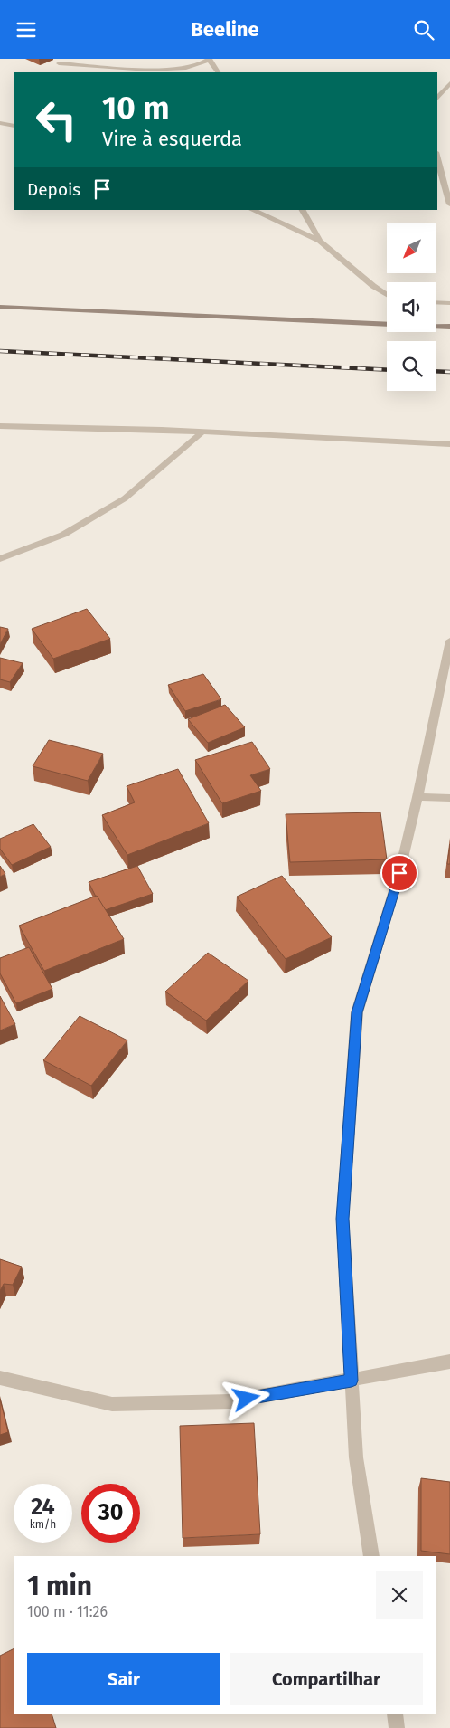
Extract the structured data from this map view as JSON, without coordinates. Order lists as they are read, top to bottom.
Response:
{
  "north": "bottom left",
  "page": {
    "header": "Beeline",
    "turn": ["10 m", "Vire à esquerda"],
    "then": "Depois",
    "speed": "24 km/h",
    "limit": "30",
    "heading": ["1 min", "100 m · 11:26"],
    "buttons": ["Sair", "Compartilhar"]
  }
}
